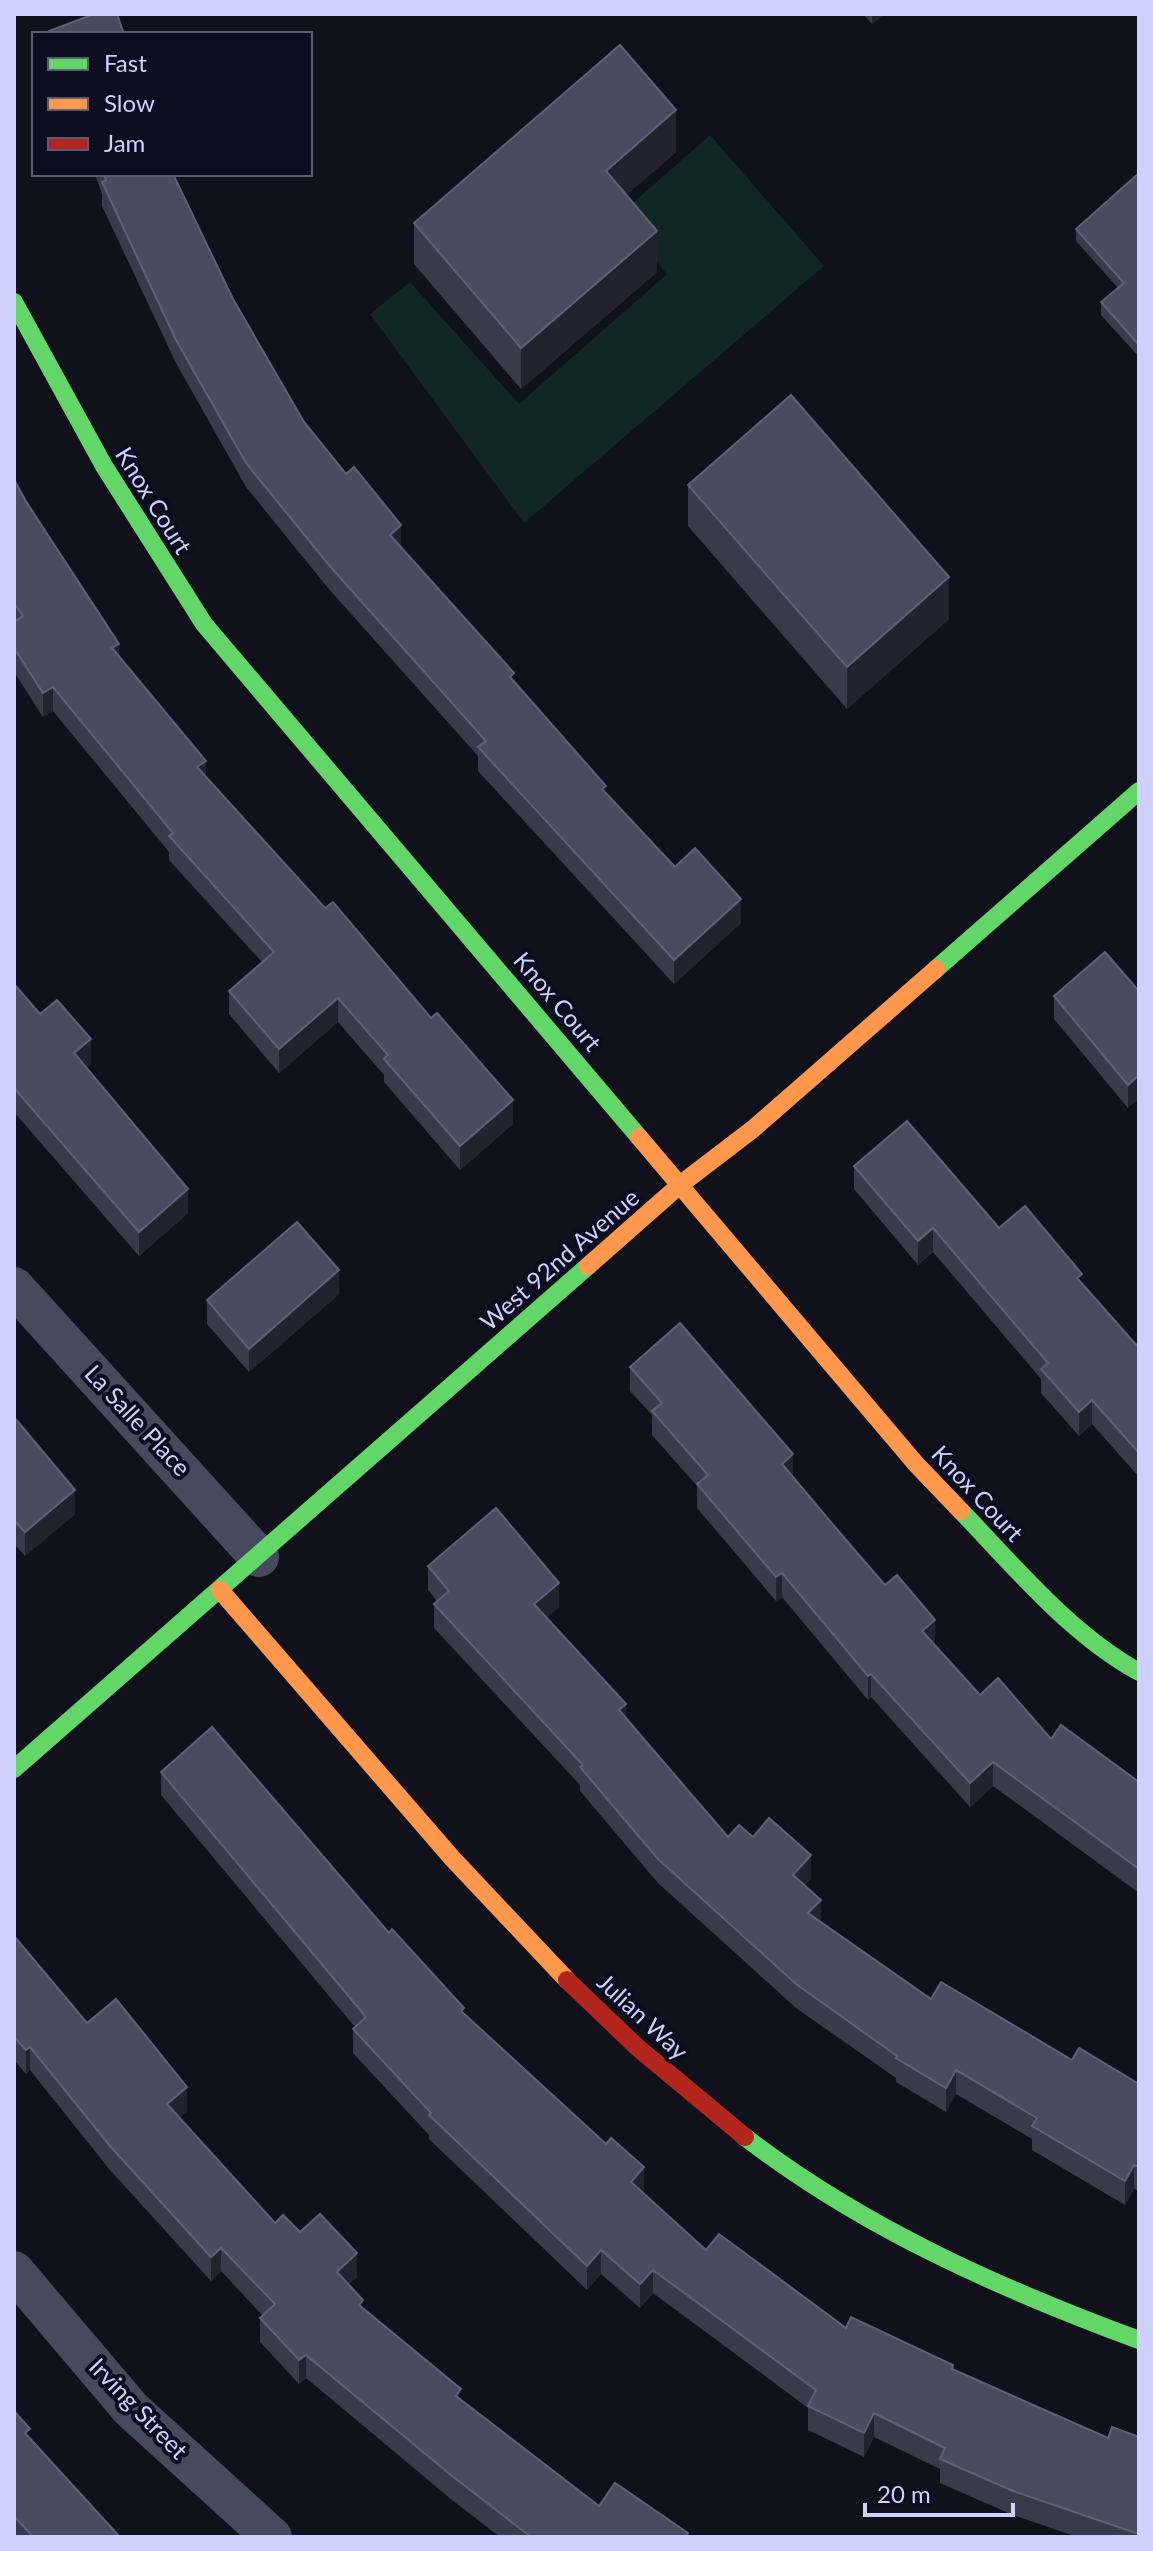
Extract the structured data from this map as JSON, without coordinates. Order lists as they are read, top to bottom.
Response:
{
  "streets": {
    "street": [
      "Knox Court",
      "West 92nd Avenue",
      "La Salle Place",
      "Julian Way",
      "Irving Street"
    ]
  },
  "crossings": [
    ["Knox Court", "West 92nd Avenue"],
    ["West 92nd Avenue", "La Salle Place"],
    ["West 92nd Avenue", "Julian Way"]
  ],
  "legend": ["Fast", "Slow", "Jam"],
  "scale_bar": "20 m"
}
